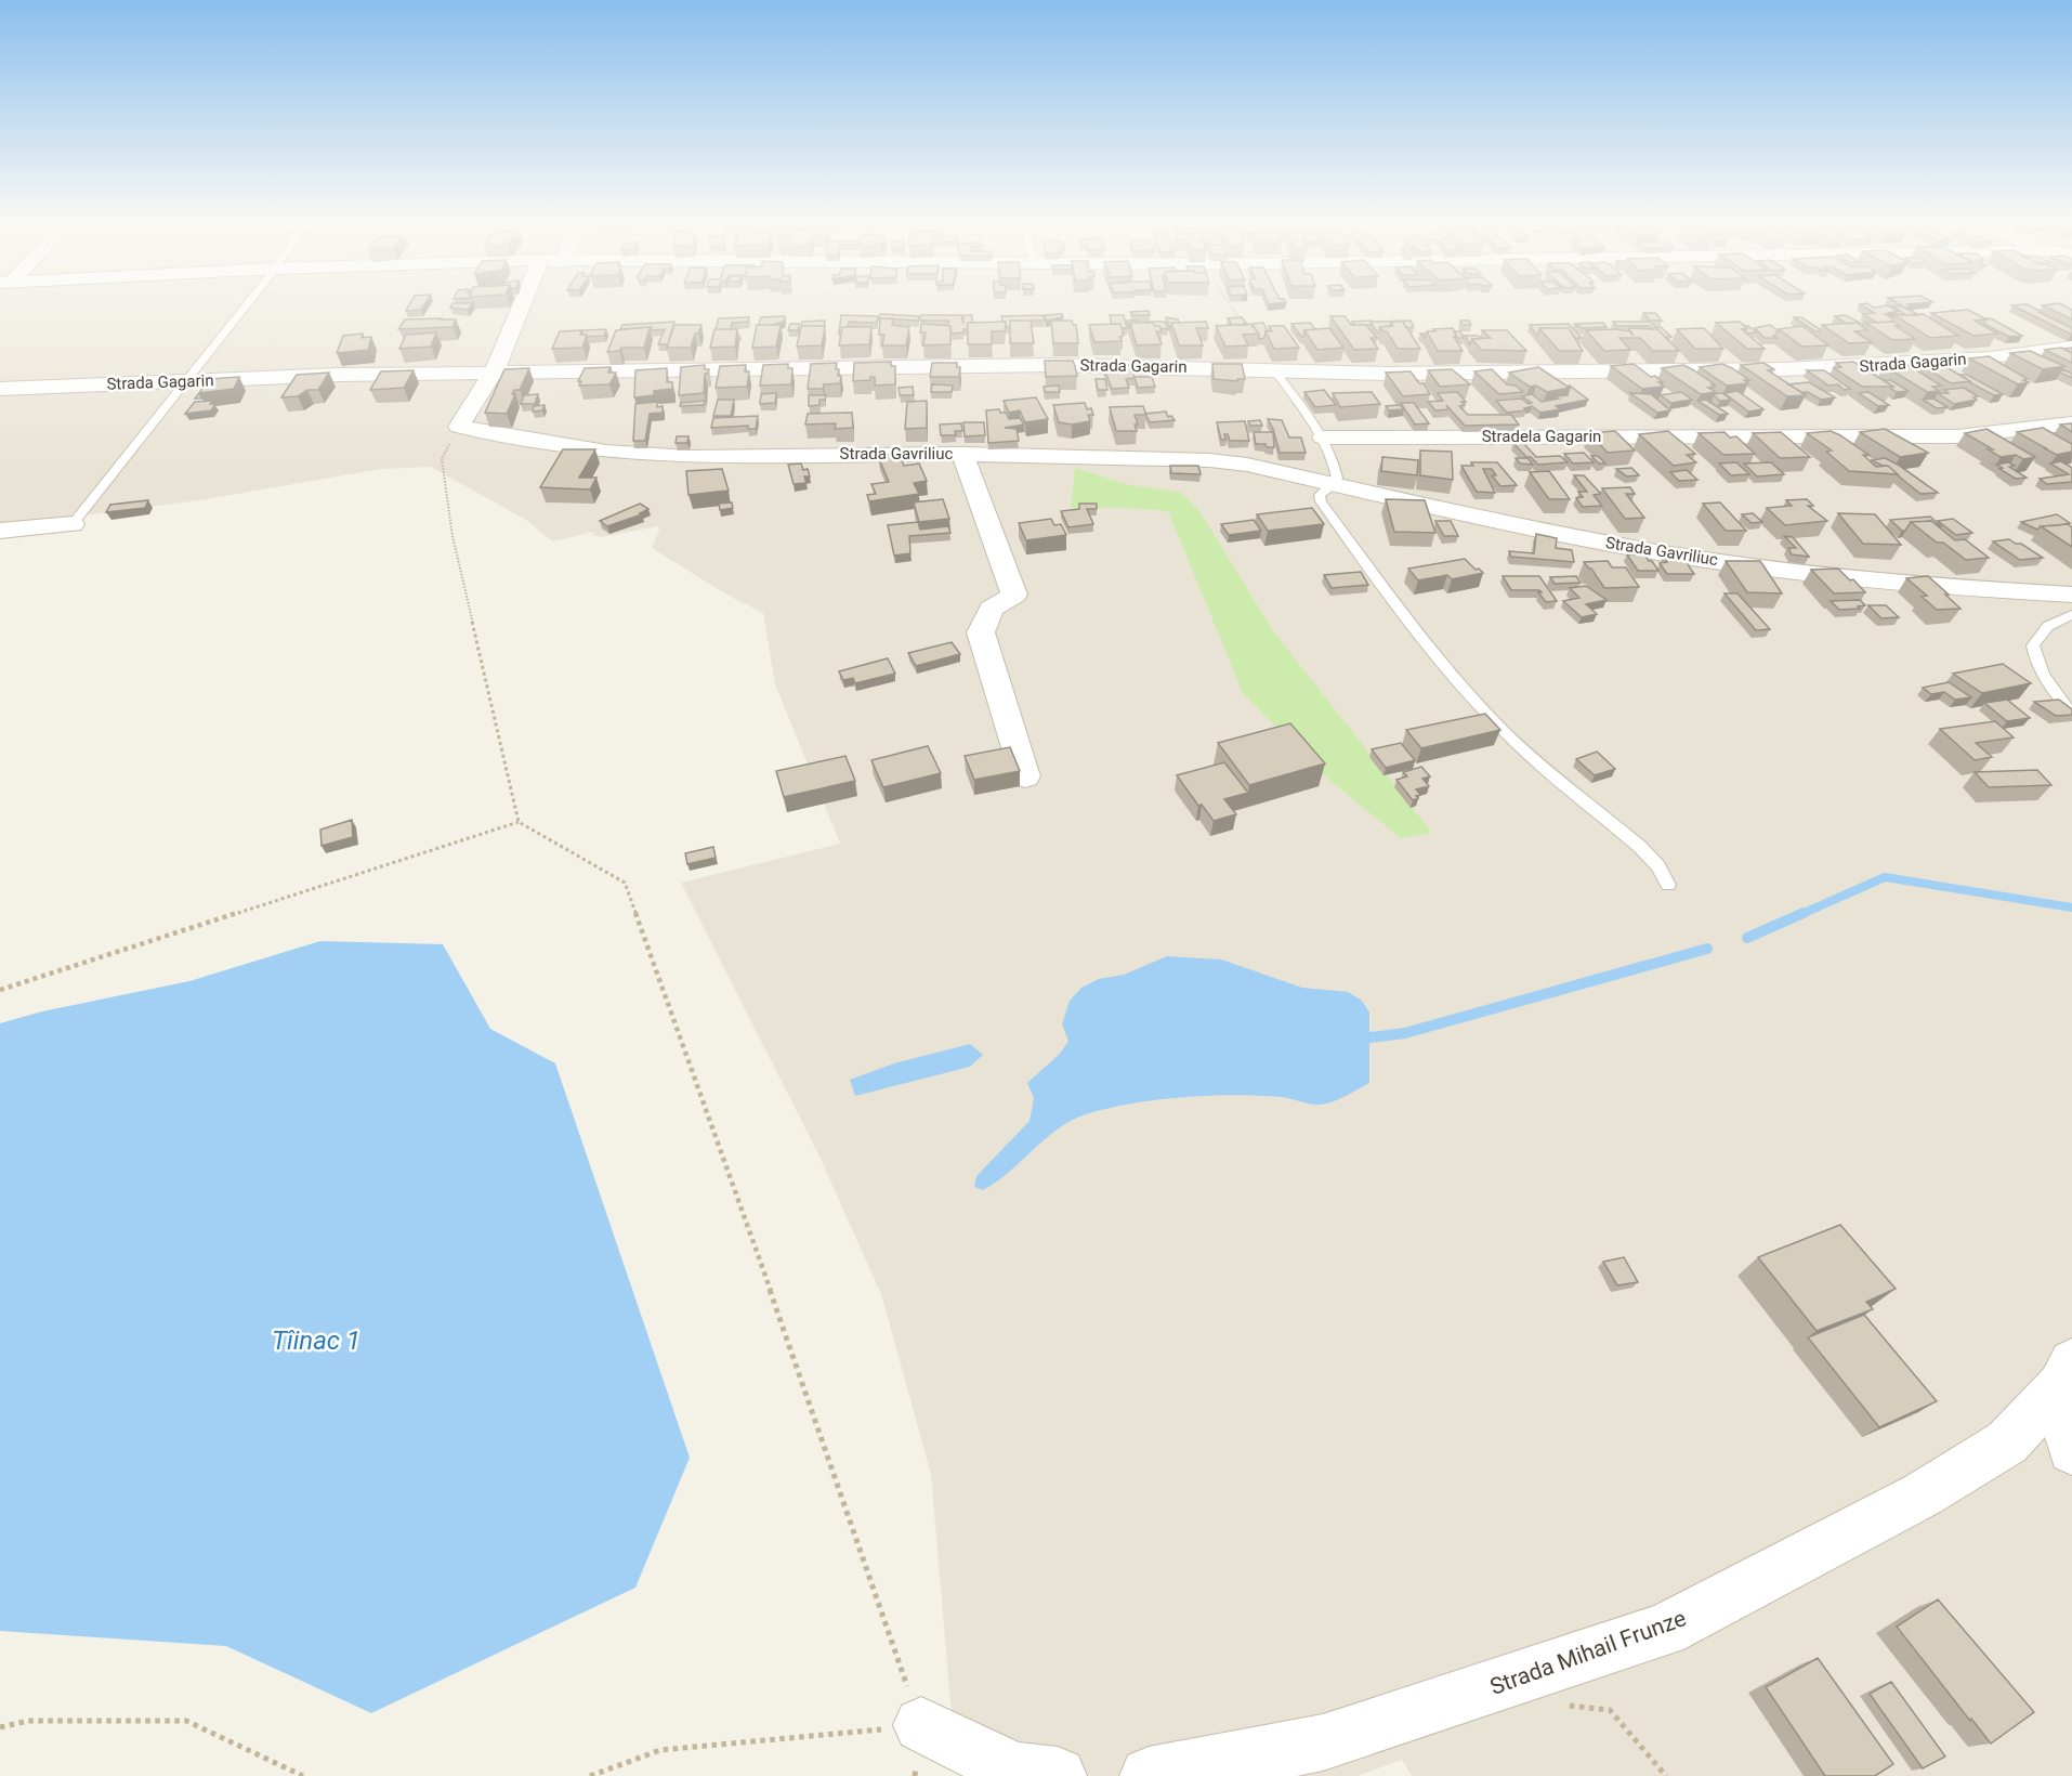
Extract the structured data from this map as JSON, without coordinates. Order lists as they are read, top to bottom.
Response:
{
  "streets": {
    "street": [
      "Strada Gagarin",
      "Stradela Gagarin",
      "Strada Gavriliuc",
      "Strada Mihail Frunze"
    ]
  },
  "water": ["Tîinac 1"]
}
